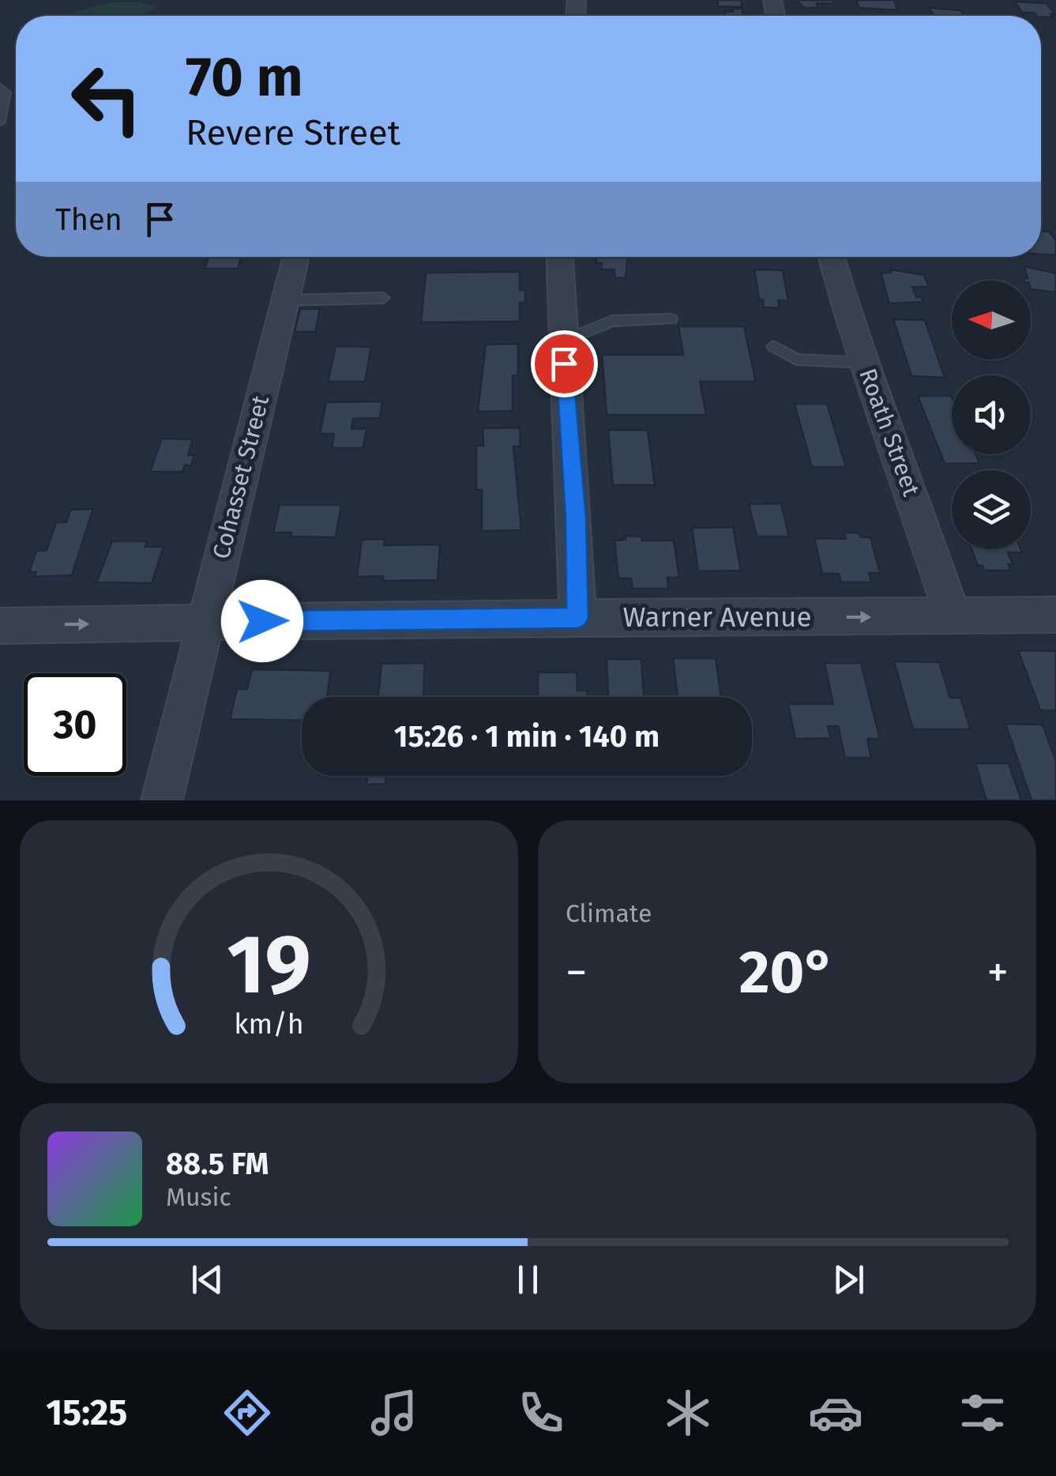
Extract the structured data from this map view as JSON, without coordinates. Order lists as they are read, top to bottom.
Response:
{
  "streets": {
    "street": ["Roath Street", "Cohasset Street", "Warner Avenue"]
  },
  "crossings": [
    ["Roath Street", "Warner Avenue"],
    ["Cohasset Street", "Warner Avenue"]
  ],
  "one_way": ["Warner Avenue"],
  "north": "left",
  "page": {
    "turn": ["70 m", "Revere Street"],
    "then": "Then",
    "limit": "30",
    "trip": "15:26 · 1 min · 140 m",
    "tile": "Climate",
    "heat": ["−", "20°", "+"],
    "song": ["88.5 FM", "Music"],
    "tabs": "15:25",
    "gauge": ["19", "km/h"]
  }
}
